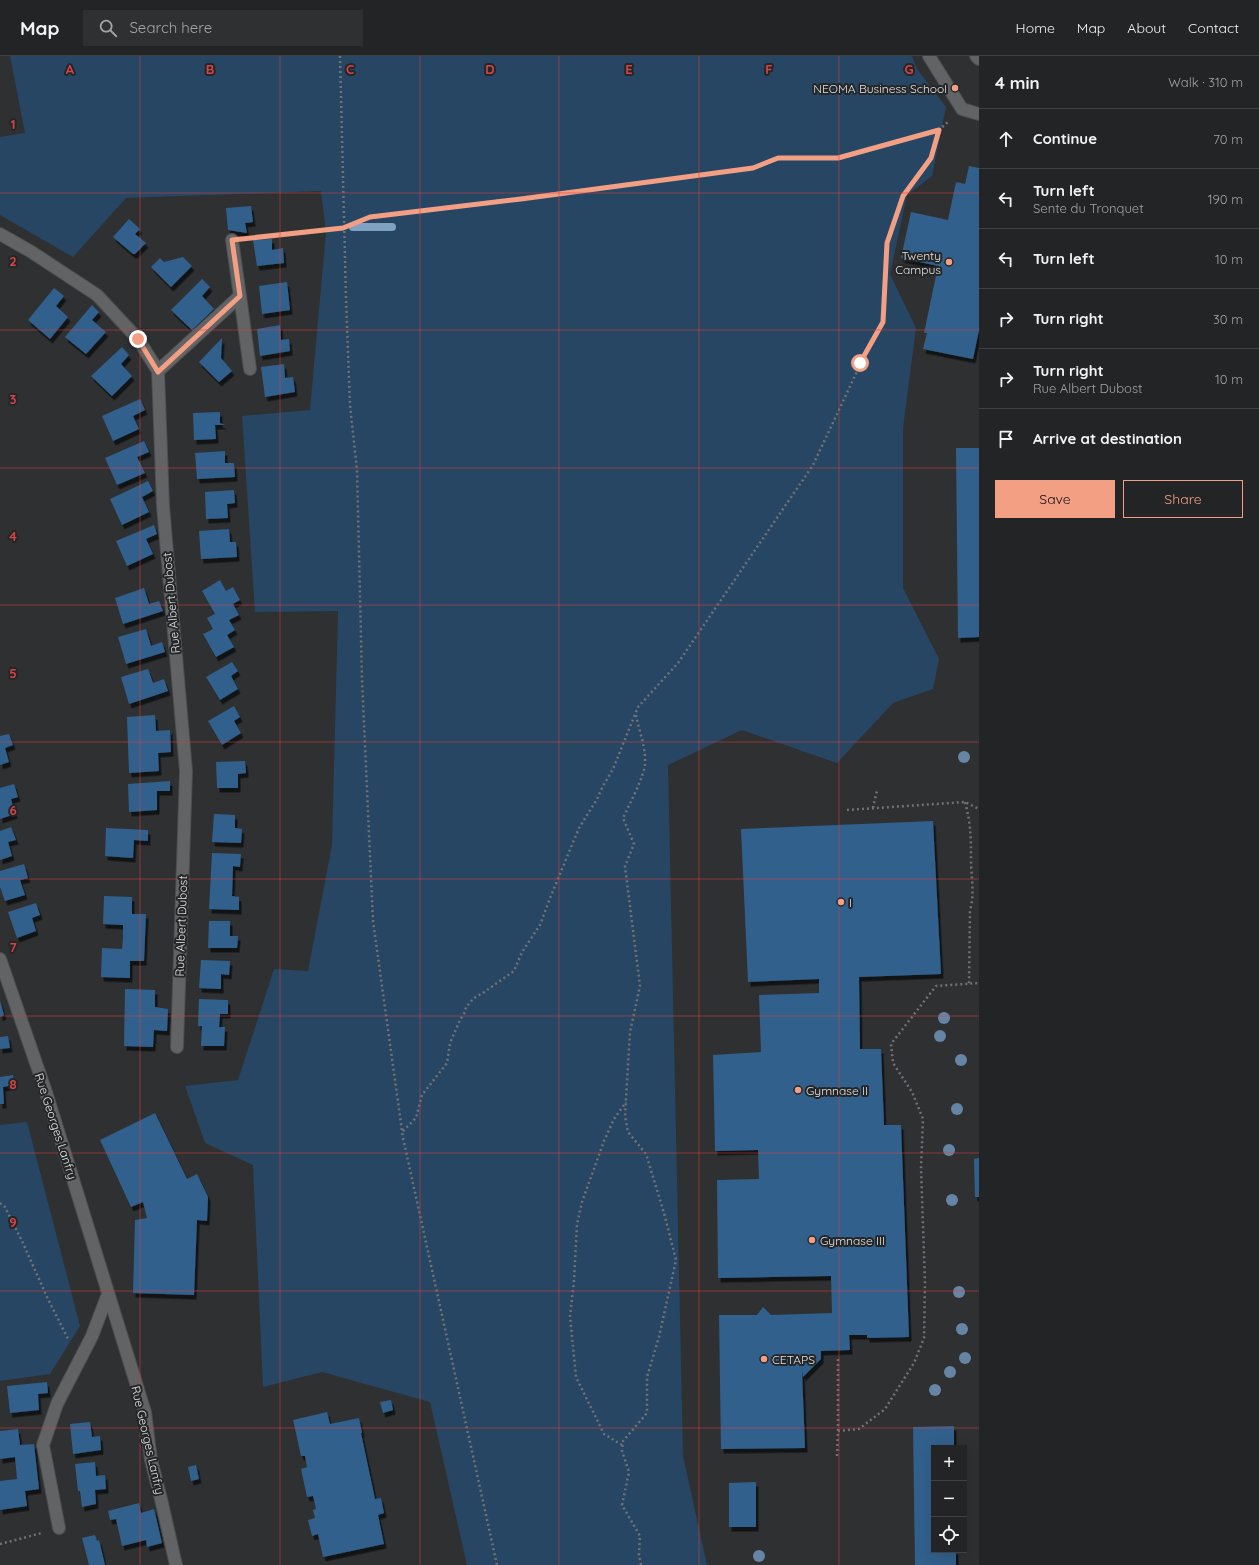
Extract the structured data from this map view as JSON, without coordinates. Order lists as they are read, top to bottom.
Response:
{
  "streets": {
    "street": ["Rue Albert Dubost", "Rue Georges Lanfry"]
  },
  "places": [
    "NEOMA Business School",
    "Twenty Campus",
    "I",
    "Gymnase II",
    "Gymnase III",
    "CETAPS"
  ],
  "page": {
    "header": "Map",
    "search": "Search here",
    "nav": [
      "Home",
      "Map",
      "About",
      "Contact"
    ],
    "heading": ["4 min", "Walk · 310 m"],
    "list": [
      ["Continue", "70 m"],
      ["Turn left", "Sente du Tronquet", "190 m"],
      ["Turn left", "10 m"],
      ["Turn right", "30 m"],
      ["Turn right", "Rue Albert Dubost", "10 m"],
      "Arrive at destination"
    ],
    "buttons": ["Save", "Share"],
    "map_buttons": ["+", "−"]
  },
  "grid": {
    "columns": [
      "A",
      "B",
      "C",
      "D",
      "E",
      "F",
      "G"
    ],
    "rows": [
      "1",
      "2",
      "3",
      "4",
      "5",
      "6",
      "7",
      "8",
      "9"
    ]
  }
}
